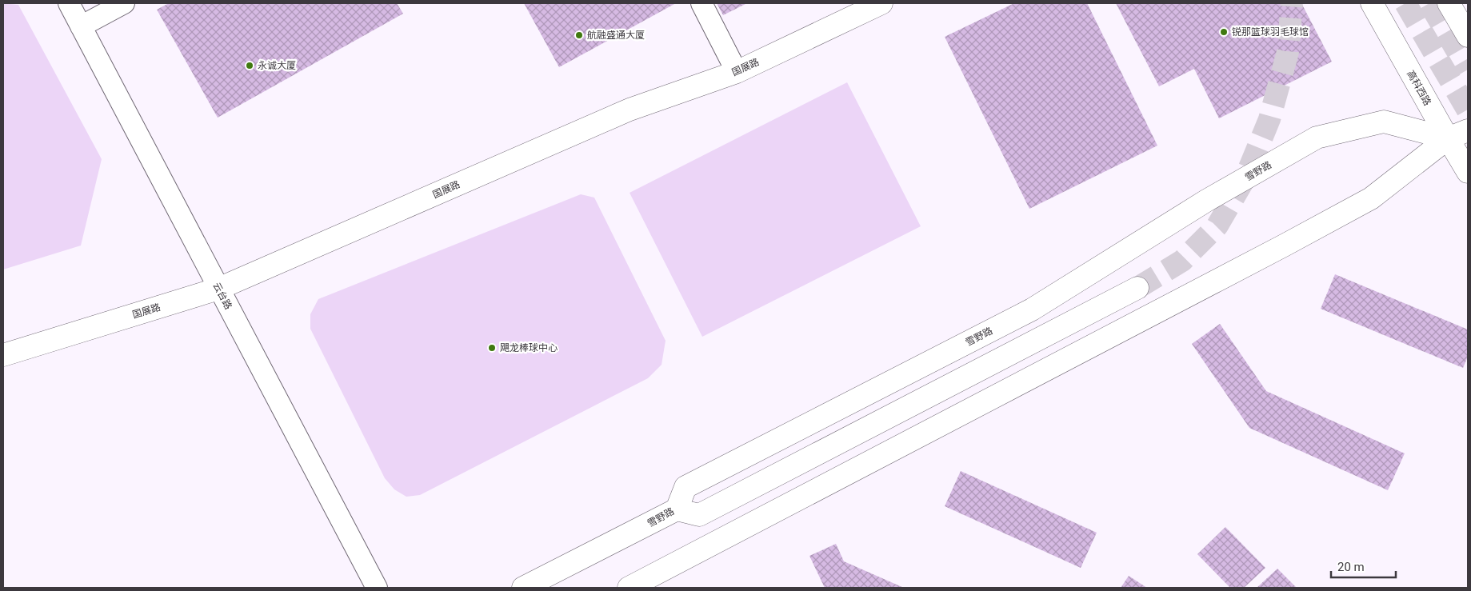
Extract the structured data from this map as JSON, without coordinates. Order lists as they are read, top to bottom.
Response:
{
  "streets": {
    "street": [
      "国展路",
      "高科西路",
      "雪野路",
      "云台路"
    ]
  },
  "crossings": [
    ["国展路", "云台路"],
    ["高科西路", "雪野路"]
  ],
  "places": [
    "锐那篮球羽毛球馆",
    "航融盛通大厦",
    "永诚大厦",
    "飓龙棒球中心"
  ],
  "scale_bar": "20 m"
}
